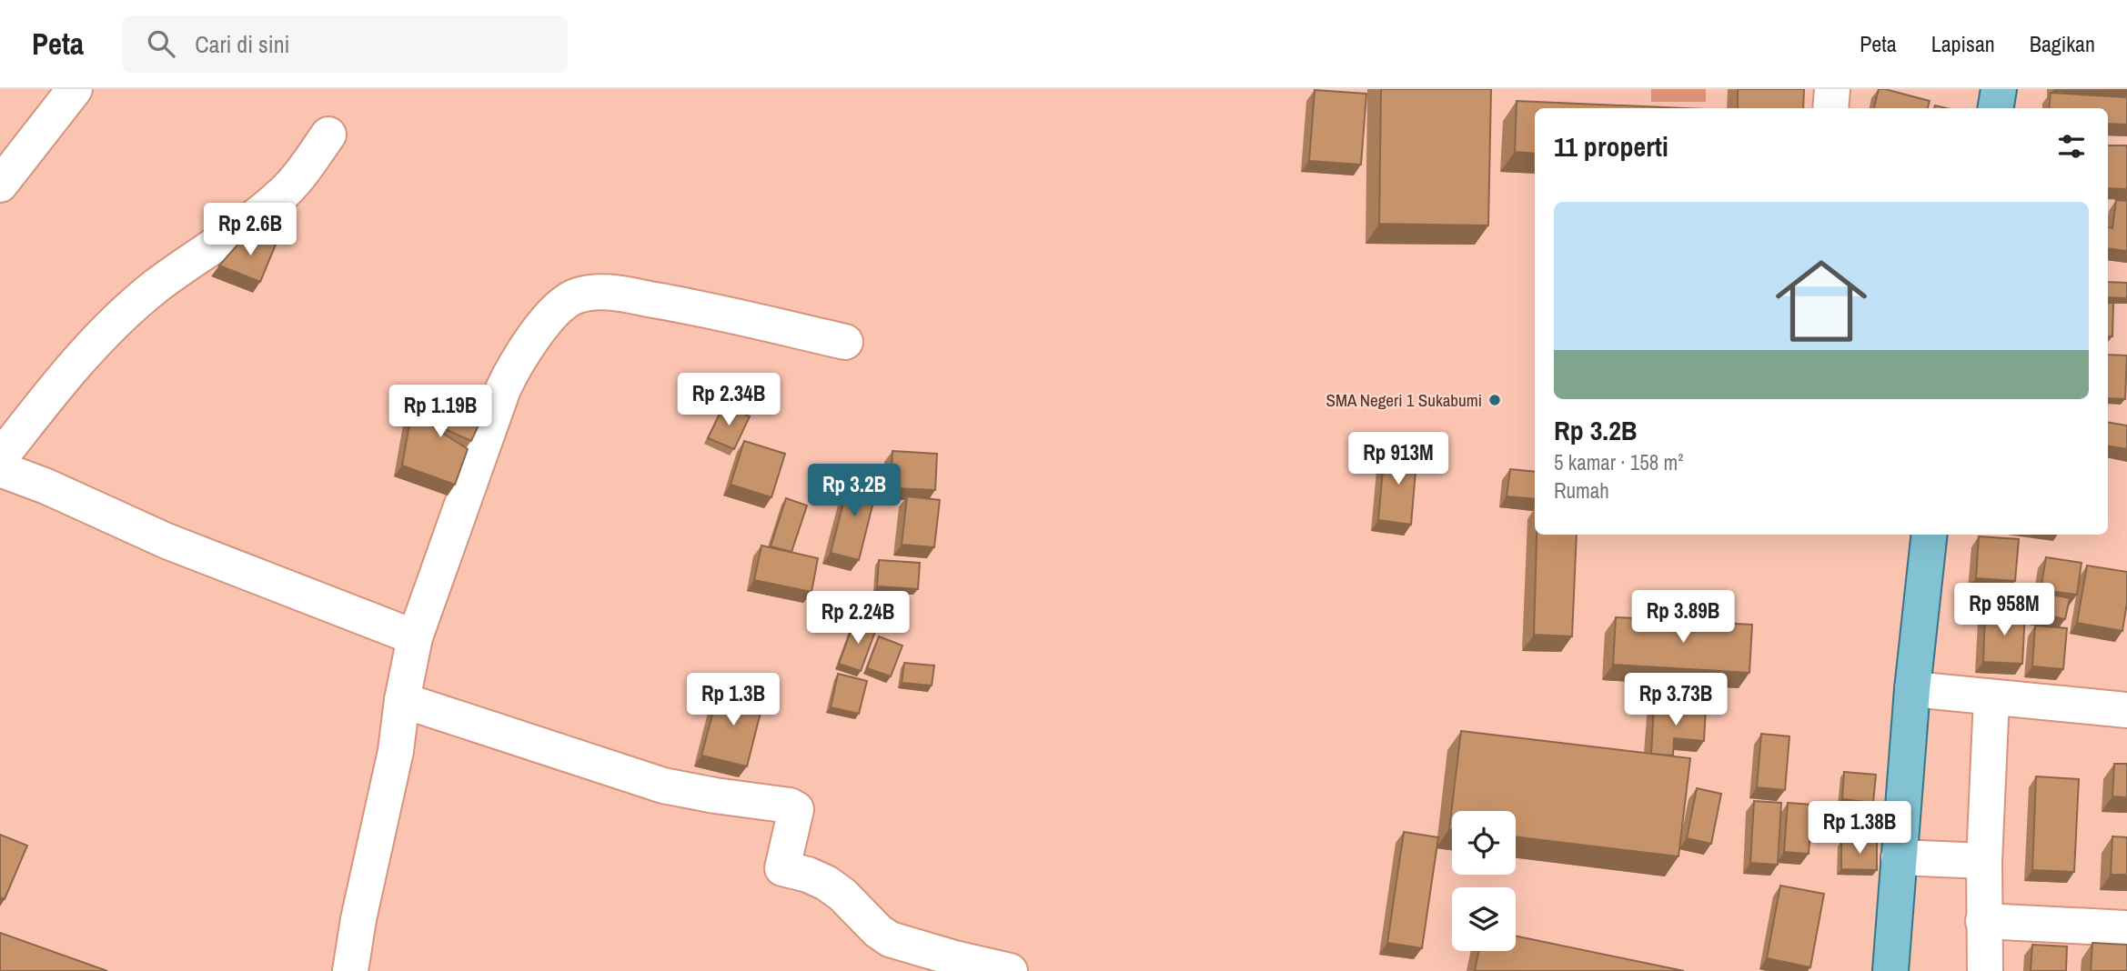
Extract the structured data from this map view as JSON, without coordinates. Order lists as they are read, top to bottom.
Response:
{
  "places": ["SMA Negeri 1 Sukabumi"],
  "page": {
    "header": "Peta",
    "search": "Cari di sini",
    "nav": ["Peta", "Lapisan", "Bagikan"],
    "heading": "11 properti",
    "list": [
      {
        "name": "Rp 3.2B",
        "note": "5 kamar · 158 m² · Rumah"
      }
    ],
    "price": [
      "Rp 2.6B",
      "Rp 2.34B",
      "Rp 1.19B",
      "Rp 913M",
      "Rp 3.2B",
      "Rp 958M",
      "Rp 3.89B",
      "Rp 2.24B",
      "Rp 1.3B",
      "Rp 3.73B",
      "Rp 1.38B"
    ]
  }
}
